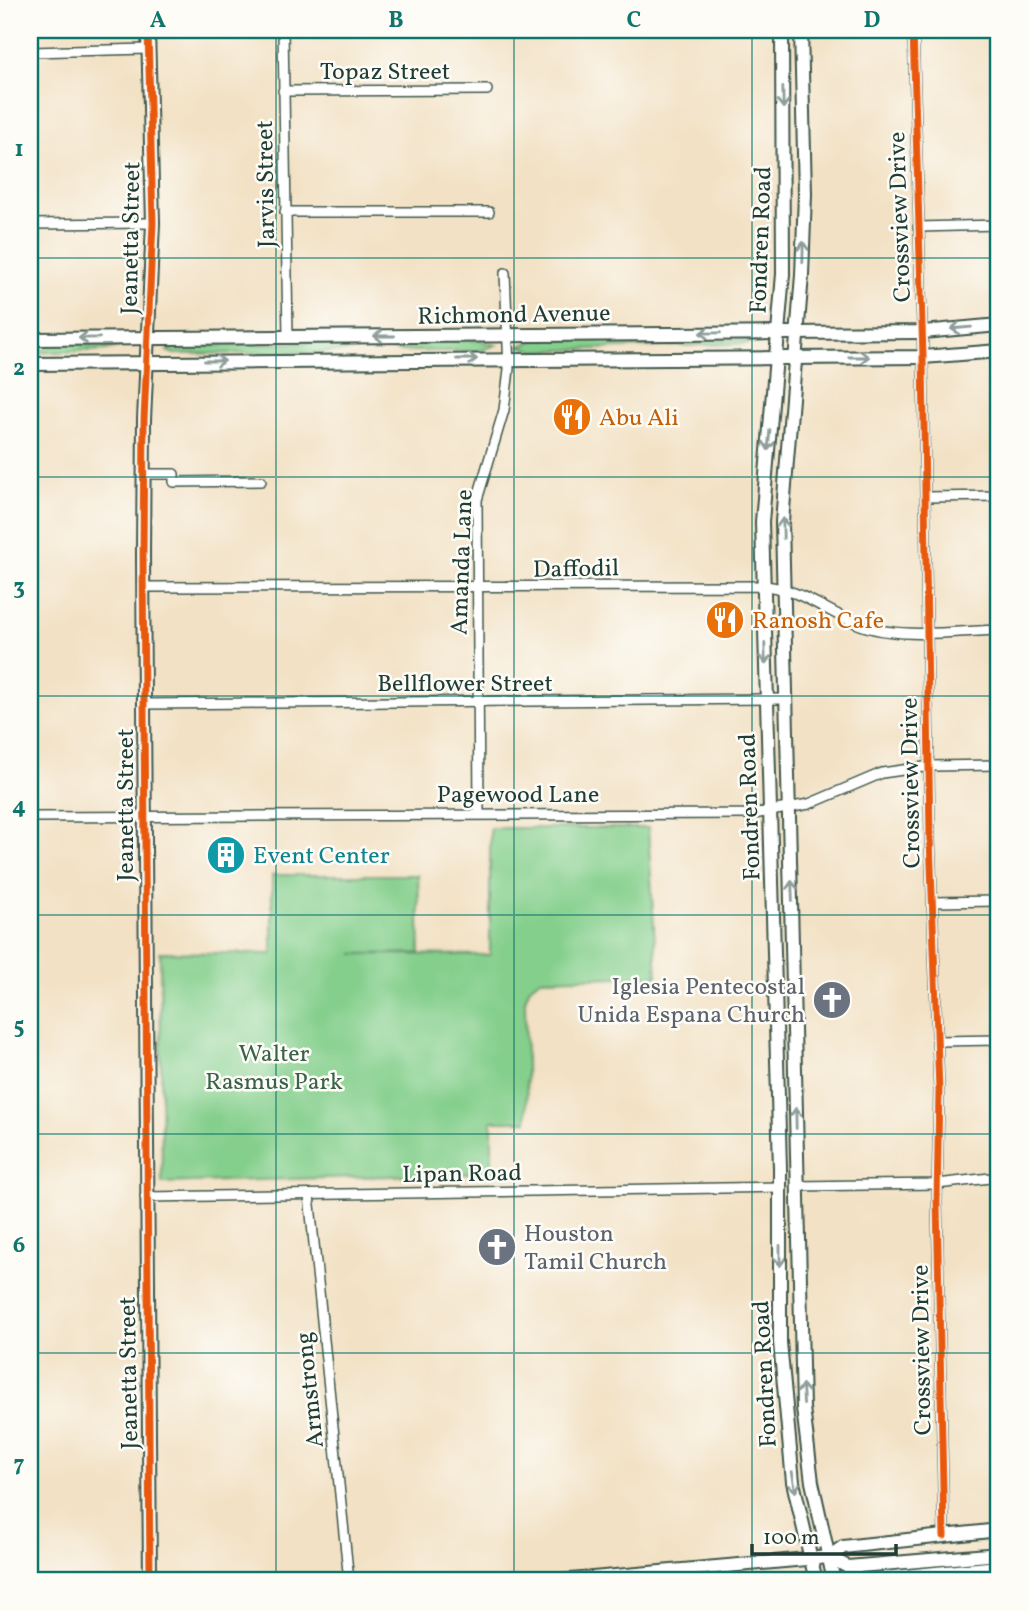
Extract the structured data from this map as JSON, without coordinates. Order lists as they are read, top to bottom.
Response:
{
  "streets": {
    "main road": ["Jeanetta Street", "Fondren Road", "Richmond Avenue"],
    "street": [
      "Topaz Street",
      "Jarvis Street",
      "Crossview Drive",
      "Amanda Lane",
      "Daffodil",
      "Bellflower Street",
      "Pagewood Lane",
      "Lipan Road",
      "Armstrong"
    ]
  },
  "crossings": [
    ["Topaz Street", "Jarvis Street"],
    ["Jarvis Street", "Richmond Avenue"],
    ["Crossview Drive", "Richmond Avenue"],
    ["Crossview Drive", "Daffodil"],
    ["Crossview Drive", "Pagewood Lane"],
    ["Jeanetta Street", "Richmond Avenue"],
    ["Jeanetta Street", "Daffodil"],
    ["Jeanetta Street", "Bellflower Street"],
    ["Jeanetta Street", "Pagewood Lane"],
    ["Jeanetta Street", "Lipan Road"],
    ["Fondren Road", "Richmond Avenue"],
    ["Fondren Road", "Daffodil"],
    ["Fondren Road", "Bellflower Street"],
    ["Fondren Road", "Pagewood Lane"],
    ["Fondren Road", "Lipan Road"],
    ["Richmond Avenue", "Amanda Lane"],
    ["Amanda Lane", "Daffodil"],
    ["Amanda Lane", "Bellflower Street"],
    ["Amanda Lane", "Pagewood Lane"],
    ["Lipan Road", "Armstrong"]
  ],
  "parks": ["Walter Rasmus Park"],
  "places": {
    "restaurant": ["Abu Ali", "Ranosh Cafe"],
    "building": ["Event Center"],
    "church": ["Iglesia Pentecostal Unida Espana Church", "Houston Tamil Church"]
  },
  "scale_bar": "100 m",
  "grid": {
    "columns": [
      "A",
      "B",
      "C",
      "D"
    ],
    "rows": [
      "1",
      "2",
      "3",
      "4",
      "5",
      "6",
      "7"
    ]
  }
}
